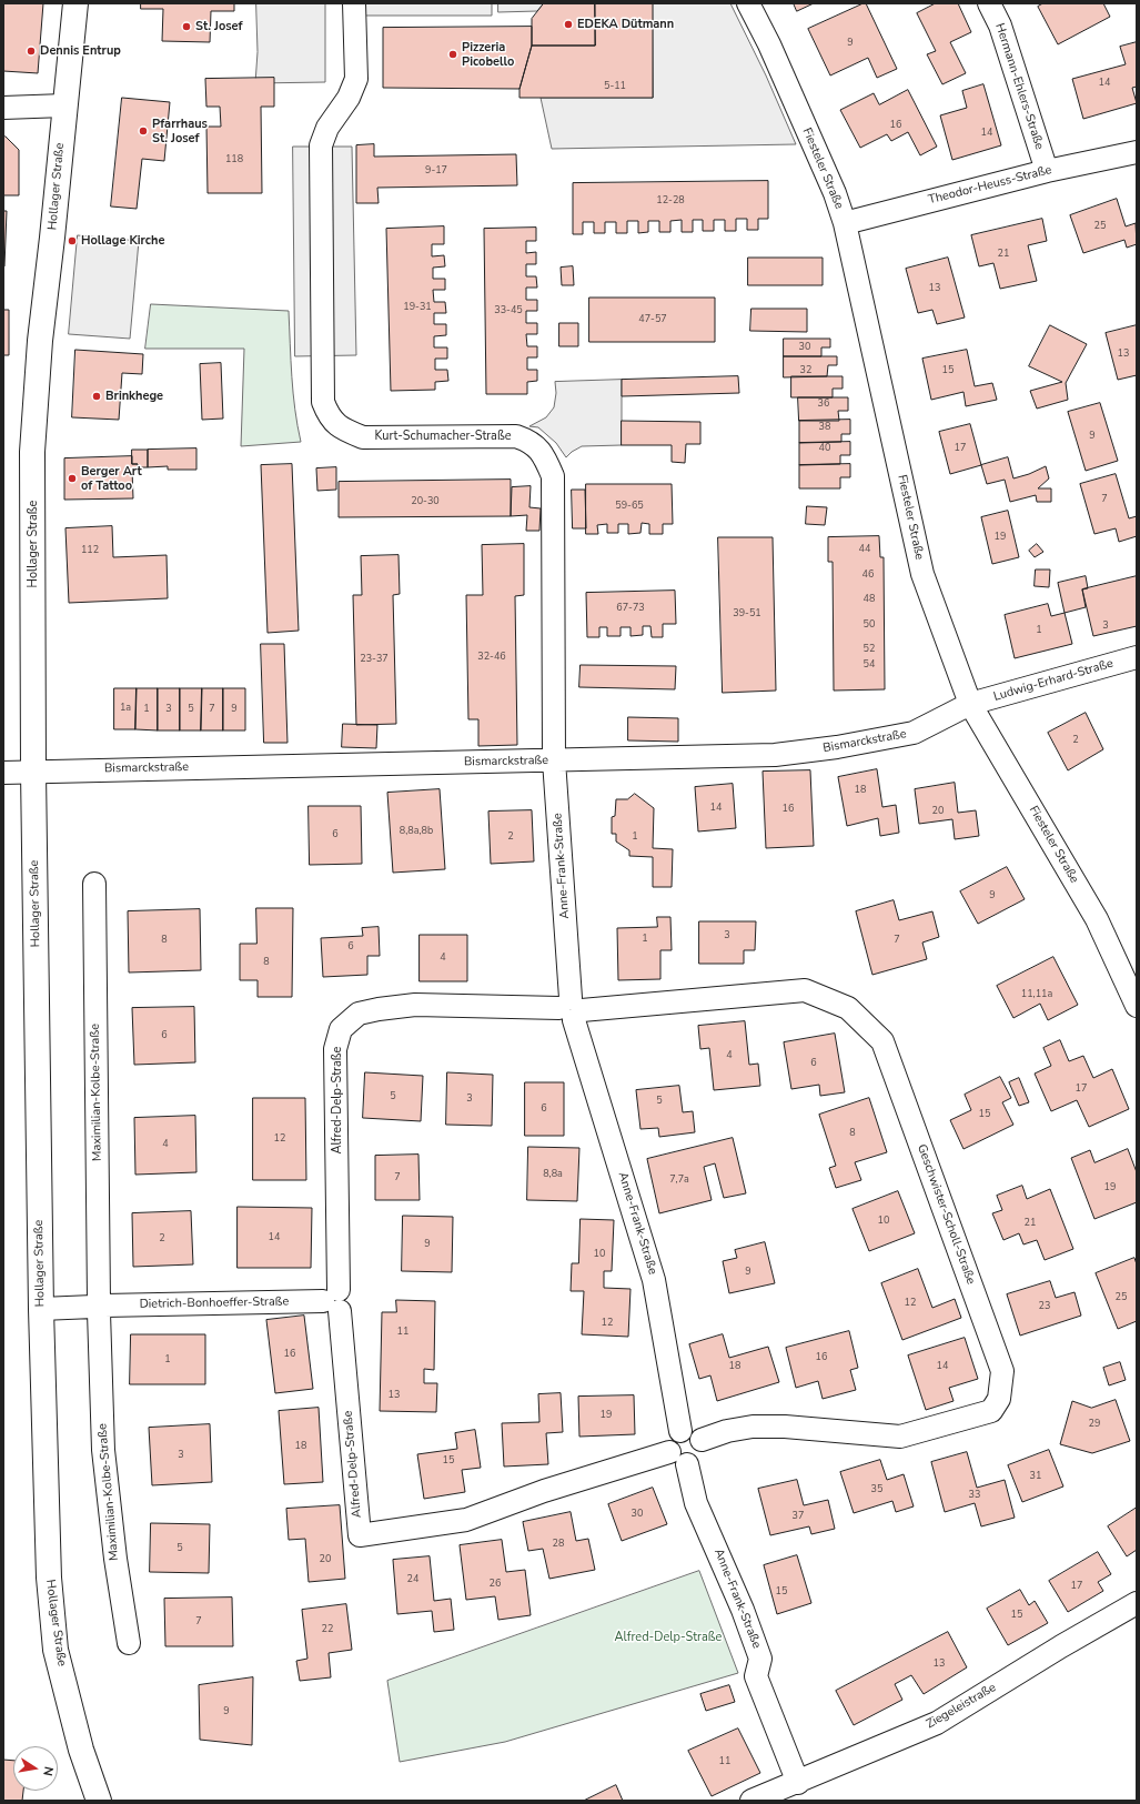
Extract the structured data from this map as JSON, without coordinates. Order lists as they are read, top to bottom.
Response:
{
  "streets": {
    "main road": ["Hollager Straße"],
    "street": [
      "Hermann-Ehlers-Straße",
      "Fiesteler Straße",
      "Theodor-Heuss-Straße",
      "Kurt-Schumacher-Straße",
      "Ludwig-Erhard-Straße",
      "Bismarckstraße",
      "Anne-Frank-Straße",
      "Maximilian-Kolbe-Straße",
      "Alfred-Delp-Straße",
      "Geschwister-Scholl-Straße",
      "Dietrich-Bonhoeffer-Straße",
      "Ziegeleistraße"
    ]
  },
  "crossings": [
    ["Hermann-Ehlers-Straße", "Theodor-Heuss-Straße"],
    ["Fiesteler Straße", "Theodor-Heuss-Straße"],
    ["Fiesteler Straße", "Ludwig-Erhard-Straße"],
    ["Fiesteler Straße", "Bismarckstraße"],
    ["Hollager Straße", "Bismarckstraße"],
    ["Hollager Straße", "Dietrich-Bonhoeffer-Straße"],
    ["Kurt-Schumacher-Straße", "Bismarckstraße"],
    ["Kurt-Schumacher-Straße", "Anne-Frank-Straße"],
    ["Ludwig-Erhard-Straße", "Bismarckstraße"],
    ["Bismarckstraße", "Anne-Frank-Straße"],
    ["Anne-Frank-Straße", "Alfred-Delp-Straße"],
    ["Anne-Frank-Straße", "Geschwister-Scholl-Straße"],
    ["Anne-Frank-Straße", "Ziegeleistraße"],
    ["Maximilian-Kolbe-Straße", "Dietrich-Bonhoeffer-Straße"],
    ["Alfred-Delp-Straße", "Geschwister-Scholl-Straße"],
    ["Alfred-Delp-Straße", "Dietrich-Bonhoeffer-Straße"]
  ],
  "parks": ["Alfred-Delp-Straße"],
  "places": [
    "EDEKA Dütmann",
    "St. Josef",
    "Dennis Entrup",
    "Pizzeria Picobello",
    "Pfarrhaus St. Josef",
    "Hollage Kirche",
    "Brinkhege",
    "Berger Art of Tattoo"
  ],
  "house_numbers": [
    "9",
    "14",
    "5-11",
    "16",
    "14",
    "118",
    "9-17",
    "12-28",
    "25",
    "21",
    "13",
    "19-31",
    "33-45",
    "47-57",
    "30",
    "13",
    "32",
    "15",
    "36",
    "38",
    "9",
    "40",
    "17",
    "7",
    "20-30",
    "59-65",
    "19",
    "44",
    "112",
    "46",
    "48",
    "67-73",
    "39-51",
    "50",
    "3",
    "1",
    "52",
    "32-46",
    "23-37",
    "54",
    "1a",
    "1",
    "3",
    "5",
    "7",
    "9",
    "2",
    "18",
    "14",
    "16",
    "20",
    "8,8a,8b",
    "6",
    "2",
    "1",
    "9",
    "3",
    "1",
    "8",
    "7",
    "6",
    "4",
    "8",
    "11,11a",
    "6",
    "4",
    "6",
    "17",
    "5",
    "3",
    "5",
    "6",
    "15",
    "8",
    "12",
    "4",
    "8,8a",
    "7",
    "7,7a",
    "19",
    "10",
    "21",
    "14",
    "2",
    "9",
    "10",
    "9",
    "25",
    "12",
    "23",
    "12",
    "11",
    "16",
    "16",
    "1",
    "18",
    "14",
    "13",
    "19",
    "29",
    "18",
    "3",
    "15",
    "31",
    "35",
    "33",
    "30",
    "37",
    "28",
    "5",
    "20",
    "24",
    "26",
    "17",
    "15",
    "15",
    "7",
    "22",
    "13",
    "9",
    "11"
  ],
  "north": "right"
}
